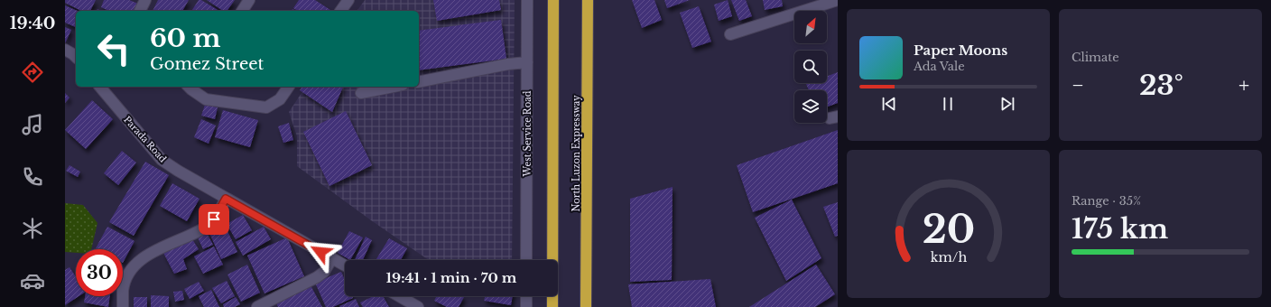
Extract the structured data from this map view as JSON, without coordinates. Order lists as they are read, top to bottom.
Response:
{
  "streets": {
    "highway": ["North Luzon Expressway"],
    "street": ["West Service Road", "Parada Road"]
  },
  "north": "top right",
  "page": {
    "tabs": "19:40",
    "tile": [
      "Climate",
      ["Range · 35%", "175 km"]
    ],
    "turn": ["60 m", "Gomez Street"],
    "song": ["Paper Moons", "Ada Vale"],
    "heat": ["−", "23°", "+"],
    "limit": "30",
    "trip": "19:41 · 1 min · 70 m",
    "gauge": ["20", "km/h"]
  }
}
